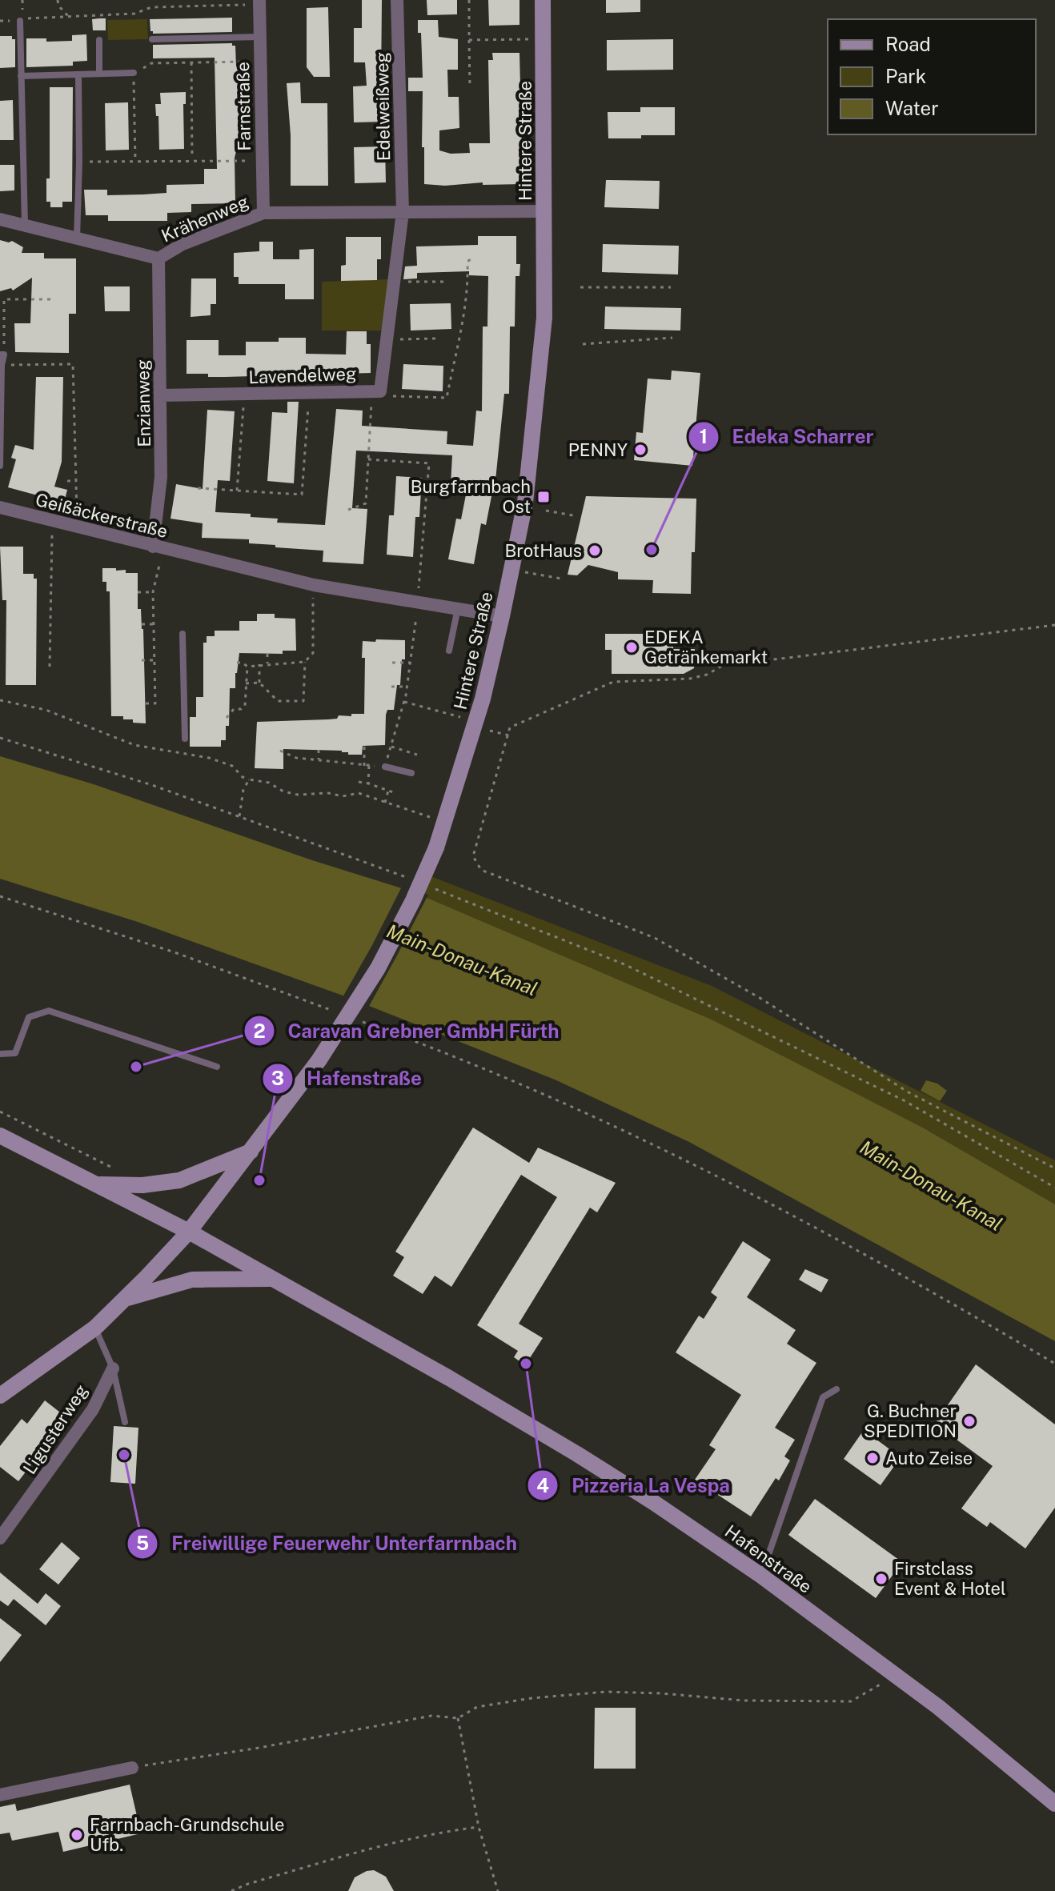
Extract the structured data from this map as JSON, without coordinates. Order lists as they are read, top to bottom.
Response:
{
  "streets": {
    "street": [
      "Farnstraße",
      "Edelweißweg",
      "Hintere Straße",
      "Krähenweg",
      "Lavendelweg",
      "Enzianweg",
      "Geißäckerstraße",
      "Ligusterweg",
      "Hafenstraße"
    ]
  },
  "crossings": [
    ["Farnstraße", "Krähenweg"],
    ["Edelweißweg", "Krähenweg"],
    ["Edelweißweg", "Lavendelweg"],
    ["Hintere Straße", "Krähenweg"],
    ["Hintere Straße", "Geißäckerstraße"],
    ["Hintere Straße", "Hafenstraße"],
    ["Krähenweg", "Lavendelweg"],
    ["Krähenweg", "Enzianweg"],
    ["Lavendelweg", "Enzianweg"],
    ["Enzianweg", "Geißäckerstraße"]
  ],
  "water": ["Main-Donau-Kanal"],
  "places": {
    "other": [
      "PENNY",
      "Edeka Scharrer",
      "BrotHaus",
      "EDEKA Getränkemarkt",
      "Caravan Grebner GmbH Fürth",
      "Hafenstraße",
      "Pizzeria La Vespa",
      "G. Buchner SPEDITION",
      "Freiwillige Feuerwehr Unterfarrnbach",
      "Auto Zeise",
      "Firstclass Event & Hotel",
      "Farrnbach-Grundschule Ufb."
    ],
    "transit": ["Burgfarrnbach Ost"]
  },
  "legend": ["Road", "Park", "Water"]
}
